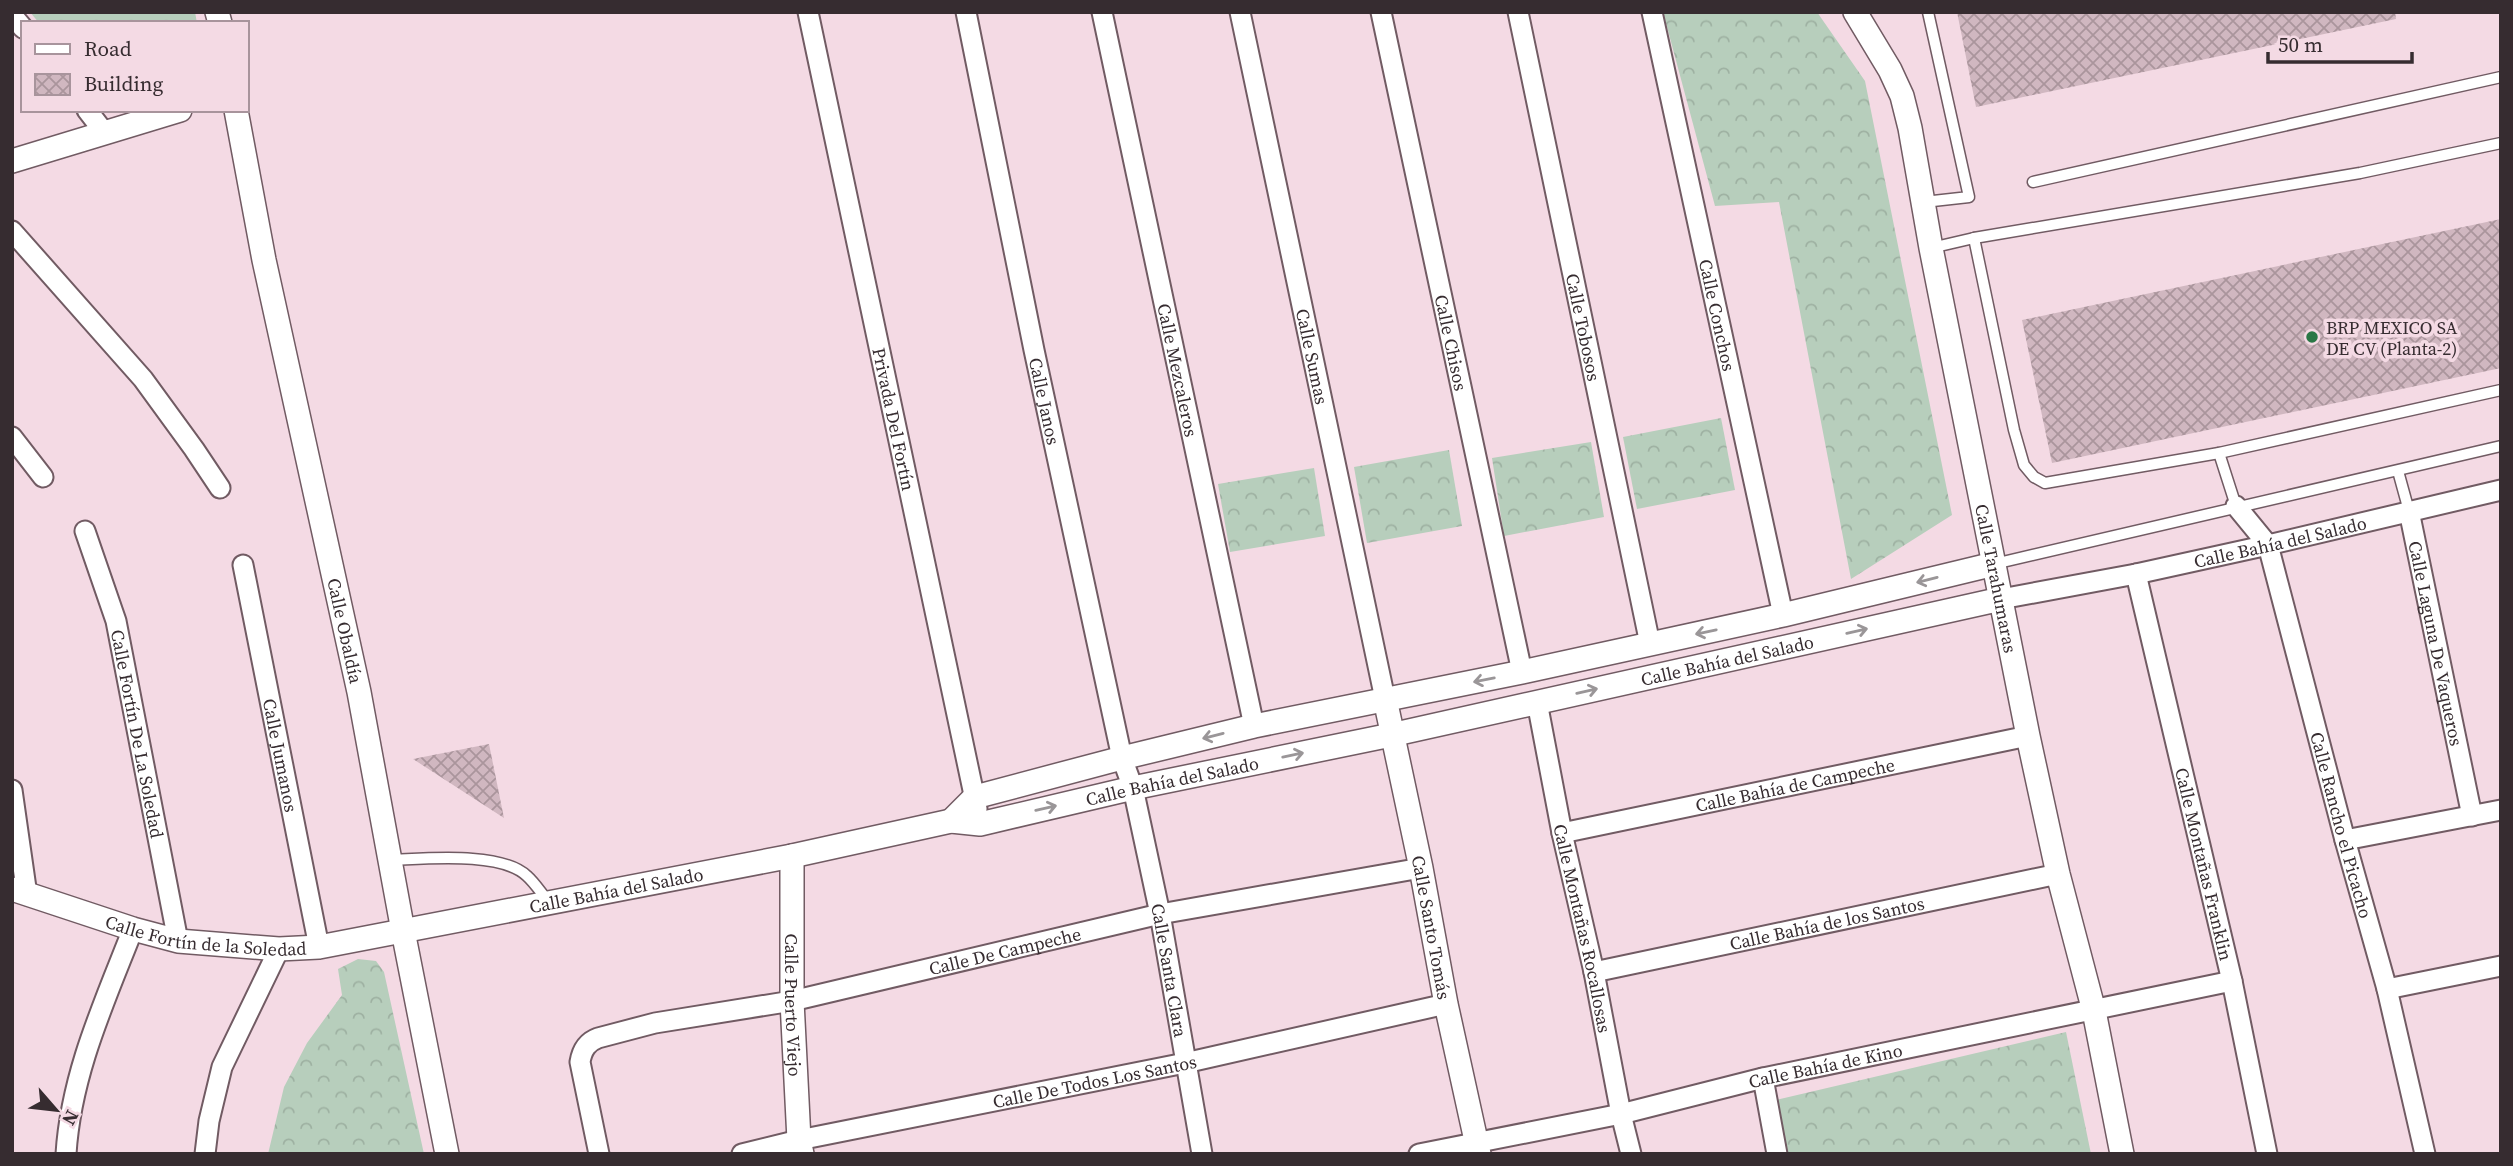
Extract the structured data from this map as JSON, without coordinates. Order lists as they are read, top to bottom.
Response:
{
  "streets": {
    "street": [
      "Calle Conchos",
      "Calle Tobosos",
      "Calle Chisos",
      "Calle Sumas",
      "Calle Mezcaleros",
      "Calle Janos",
      "Privada Del Fortín",
      "Calle Bahía del Salado",
      "Calle Tarahumaras",
      "Calle Obaldía",
      "Calle Laguna De Vaqueros",
      "Calle Fortín De La Soledad",
      "Calle Jumanos",
      "Calle Bahía de Campeche",
      "Calle Rancho el Picacho",
      "Calle Montañas Franklin",
      "Calle Bahía de los Santos",
      "Calle Santo Tomás",
      "Calle Montañas Rocallosas",
      "Calle Fortín de la Soledad",
      "Calle De Campeche",
      "Calle Santa Clara",
      "Calle Puerto Viejo",
      "Calle Bahía de Kino",
      "Calle De Todos Los Santos"
    ]
  },
  "crossings": [
    ["Calle Conchos", "Calle Bahía del Salado"],
    ["Calle Tobosos", "Calle Bahía del Salado"],
    ["Calle Chisos", "Calle Bahía del Salado"],
    ["Calle Sumas", "Calle Bahía del Salado"],
    ["Calle Sumas", "Calle Santo Tomás"],
    ["Calle Mezcaleros", "Calle Bahía del Salado"],
    ["Calle Janos", "Calle Bahía del Salado"],
    ["Calle Janos", "Calle Santa Clara"],
    ["Privada Del Fortín", "Calle Bahía del Salado"],
    ["Calle Bahía del Salado", "Calle Tarahumaras"],
    ["Calle Bahía del Salado", "Calle Obaldía"],
    ["Calle Bahía del Salado", "Calle Laguna De Vaqueros"],
    ["Calle Bahía del Salado", "Calle Rancho el Picacho"],
    ["Calle Bahía del Salado", "Calle Montañas Franklin"],
    ["Calle Bahía del Salado", "Calle Santo Tomás"],
    ["Calle Bahía del Salado", "Calle Montañas Rocallosas"],
    ["Calle Bahía del Salado", "Calle Fortín de la Soledad"],
    ["Calle Bahía del Salado", "Calle Santa Clara"],
    ["Calle Bahía del Salado", "Calle Puerto Viejo"],
    ["Calle Tarahumaras", "Calle Bahía de Campeche"],
    ["Calle Tarahumaras", "Calle Bahía de los Santos"],
    ["Calle Tarahumaras", "Calle Bahía de Kino"],
    ["Calle Obaldía", "Calle Fortín de la Soledad"],
    ["Calle Fortín De La Soledad", "Calle Fortín de la Soledad"],
    ["Calle Jumanos", "Calle Fortín de la Soledad"],
    ["Calle Bahía de Campeche", "Calle Montañas Rocallosas"],
    ["Calle Montañas Franklin", "Calle Bahía de Kino"],
    ["Calle Bahía de los Santos", "Calle Montañas Rocallosas"],
    ["Calle Santo Tomás", "Calle De Campeche"],
    ["Calle Santo Tomás", "Calle Bahía de Kino"],
    ["Calle Santo Tomás", "Calle De Todos Los Santos"],
    ["Calle Montañas Rocallosas", "Calle Bahía de Kino"],
    ["Calle De Campeche", "Calle Santa Clara"],
    ["Calle De Campeche", "Calle Puerto Viejo"],
    ["Calle Santa Clara", "Calle De Todos Los Santos"],
    ["Calle Puerto Viejo", "Calle De Todos Los Santos"]
  ],
  "places": ["BRP MEXICO SA DE CV (Planta-2)"],
  "legend": ["Road", "Building"],
  "scale_bar": "50 m",
  "north": "bottom right"
}
